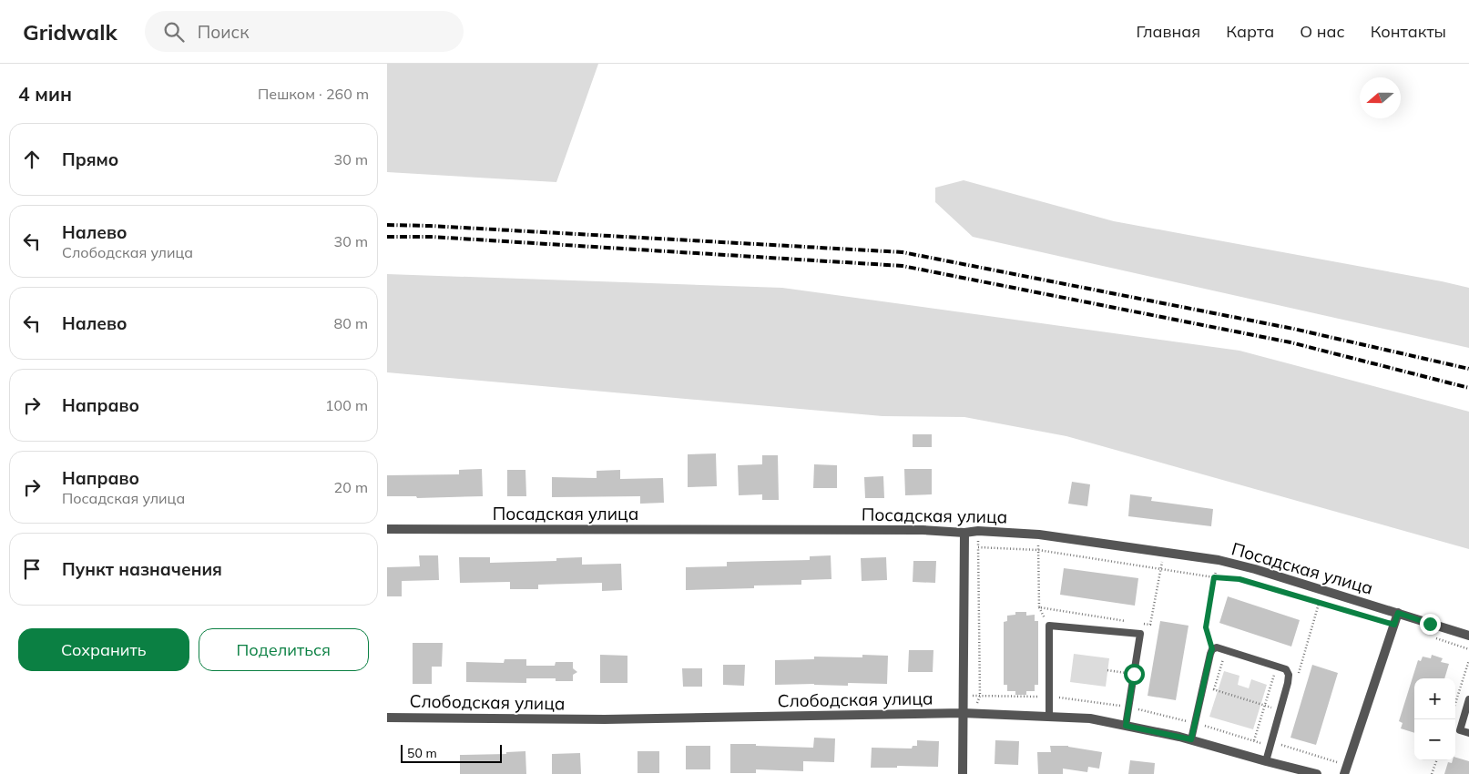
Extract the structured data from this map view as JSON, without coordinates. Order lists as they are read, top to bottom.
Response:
{
  "streets": {
    "street": ["Посадская улица", "Слободская улица"]
  },
  "scale_bar": "50 m",
  "north": "left",
  "page": {
    "header": "Gridwalk",
    "search": "Поиск",
    "nav": [
      "Главная",
      "Карта",
      "О нас",
      "Контакты"
    ],
    "heading": ["4 мин", "Пешком · 260 m"],
    "list": [
      ["Прямо", "30 m"],
      ["Налево", "Слободская улица", "30 m"],
      ["Налево", "80 m"],
      ["Направо", "100 m"],
      ["Направо", "Посадская улица", "20 m"],
      "Пункт назначения"
    ],
    "buttons": ["Сохранить", "Поделиться"],
    "map_buttons": ["+", "−"],
    "scale": "50 m"
  }
}
